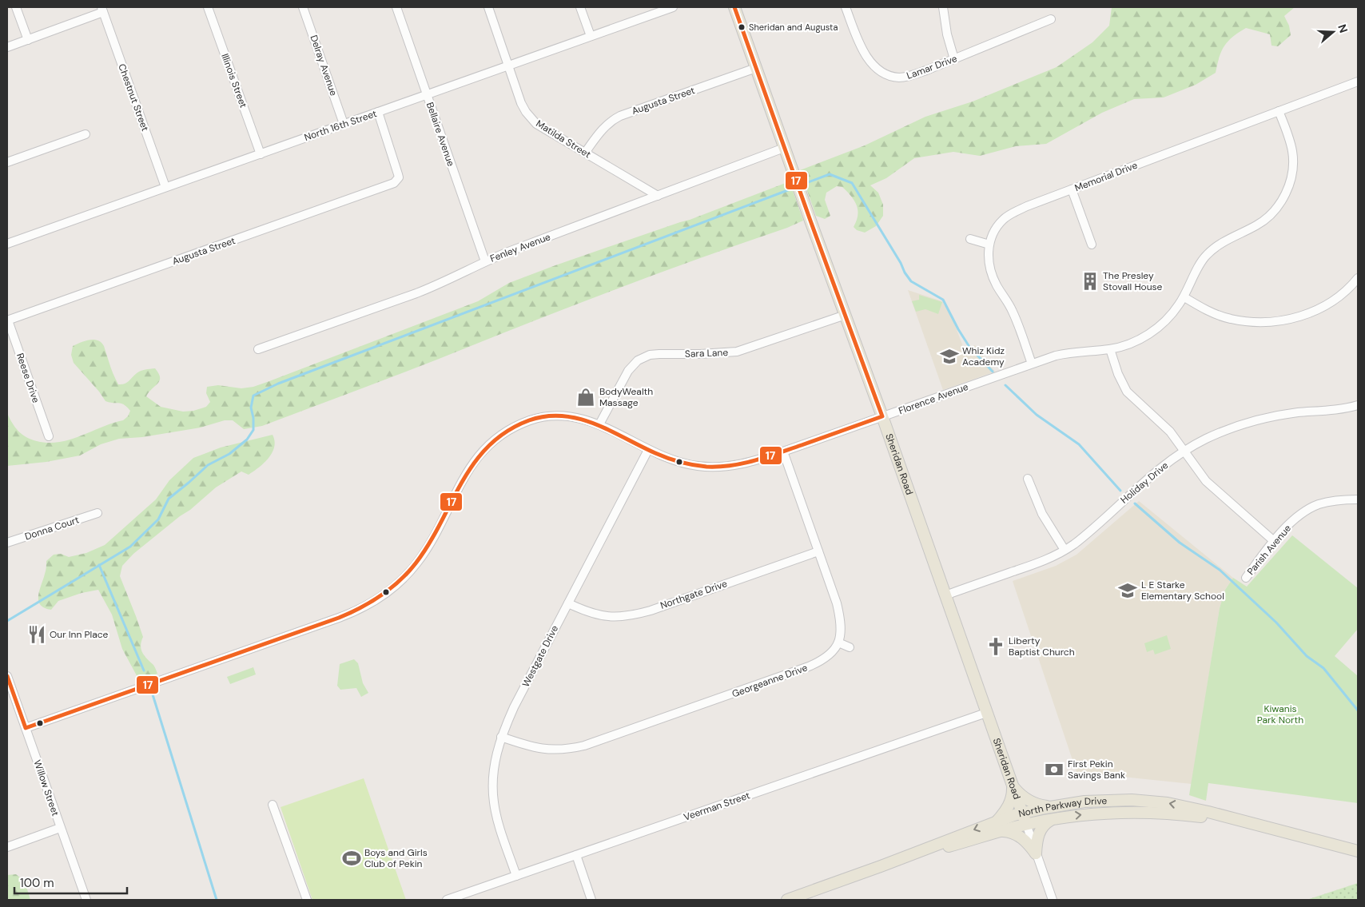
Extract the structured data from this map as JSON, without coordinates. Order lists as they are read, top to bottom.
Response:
{
  "streets": {
    "main road": ["Sheridan Road", "North Parkway Drive"],
    "street": [
      "Delray Avenue",
      "Lamar Drive",
      "Illinois Street",
      "Chestnut Street",
      "Augusta Street",
      "North 16th Street",
      "Bellaire Avenue",
      "Matilda Street",
      "Memorial Drive",
      "Fenley Avenue",
      "Sara Lane",
      "Reese Drive",
      "Florence Avenue",
      "Holiday Drive",
      "Donna Court",
      "Parish Avenue",
      "Northgate Drive",
      "Westgate Drive",
      "Georgeanne Drive",
      "Willow Street",
      "Veerman Street"
    ]
  },
  "crossings": [
    ["Delray Avenue", "North 16th Street"],
    ["Illinois Street", "North 16th Street"],
    ["Chestnut Street", "North 16th Street"],
    ["Augusta Street", "North 16th Street"],
    ["Augusta Street", "Matilda Street"],
    ["Augusta Street", "Reese Drive"],
    ["Augusta Street", "Sheridan Road"],
    ["North 16th Street", "Bellaire Avenue"],
    ["North 16th Street", "Matilda Street"],
    ["Bellaire Avenue", "Fenley Avenue"],
    ["Matilda Street", "Fenley Avenue"],
    ["Memorial Drive", "Florence Avenue"],
    ["Fenley Avenue", "Sheridan Road"],
    ["Sara Lane", "Florence Avenue"],
    ["Sara Lane", "Sheridan Road"],
    ["Florence Avenue", "Sheridan Road"],
    ["Florence Avenue", "Westgate Drive"],
    ["Florence Avenue", "Willow Street"],
    ["Sheridan Road", "Holiday Drive"],
    ["Sheridan Road", "Veerman Street"],
    ["Sheridan Road", "North Parkway Drive"],
    ["Northgate Drive", "Westgate Drive"],
    ["Westgate Drive", "Georgeanne Drive"],
    ["Westgate Drive", "Veerman Street"]
  ],
  "parks": ["Kiwanis Park North"],
  "places": {
    "other": ["Sheridan and Augusta"],
    "building": ["The Presley Stovall House"],
    "school or university": ["Whiz Kidz Academy", "L E Starke Elementary School"],
    "shop": ["BodyWealth Massage"],
    "restaurant": ["Our Inn Place"],
    "church": ["Liberty Baptist Church"],
    "bank": ["First Pekin Savings Bank"],
    "sports": ["Boys and Girls Club of Pekin"]
  },
  "lines": ["transit line 17"],
  "scale_bar": "100 m",
  "north": "right"
}
